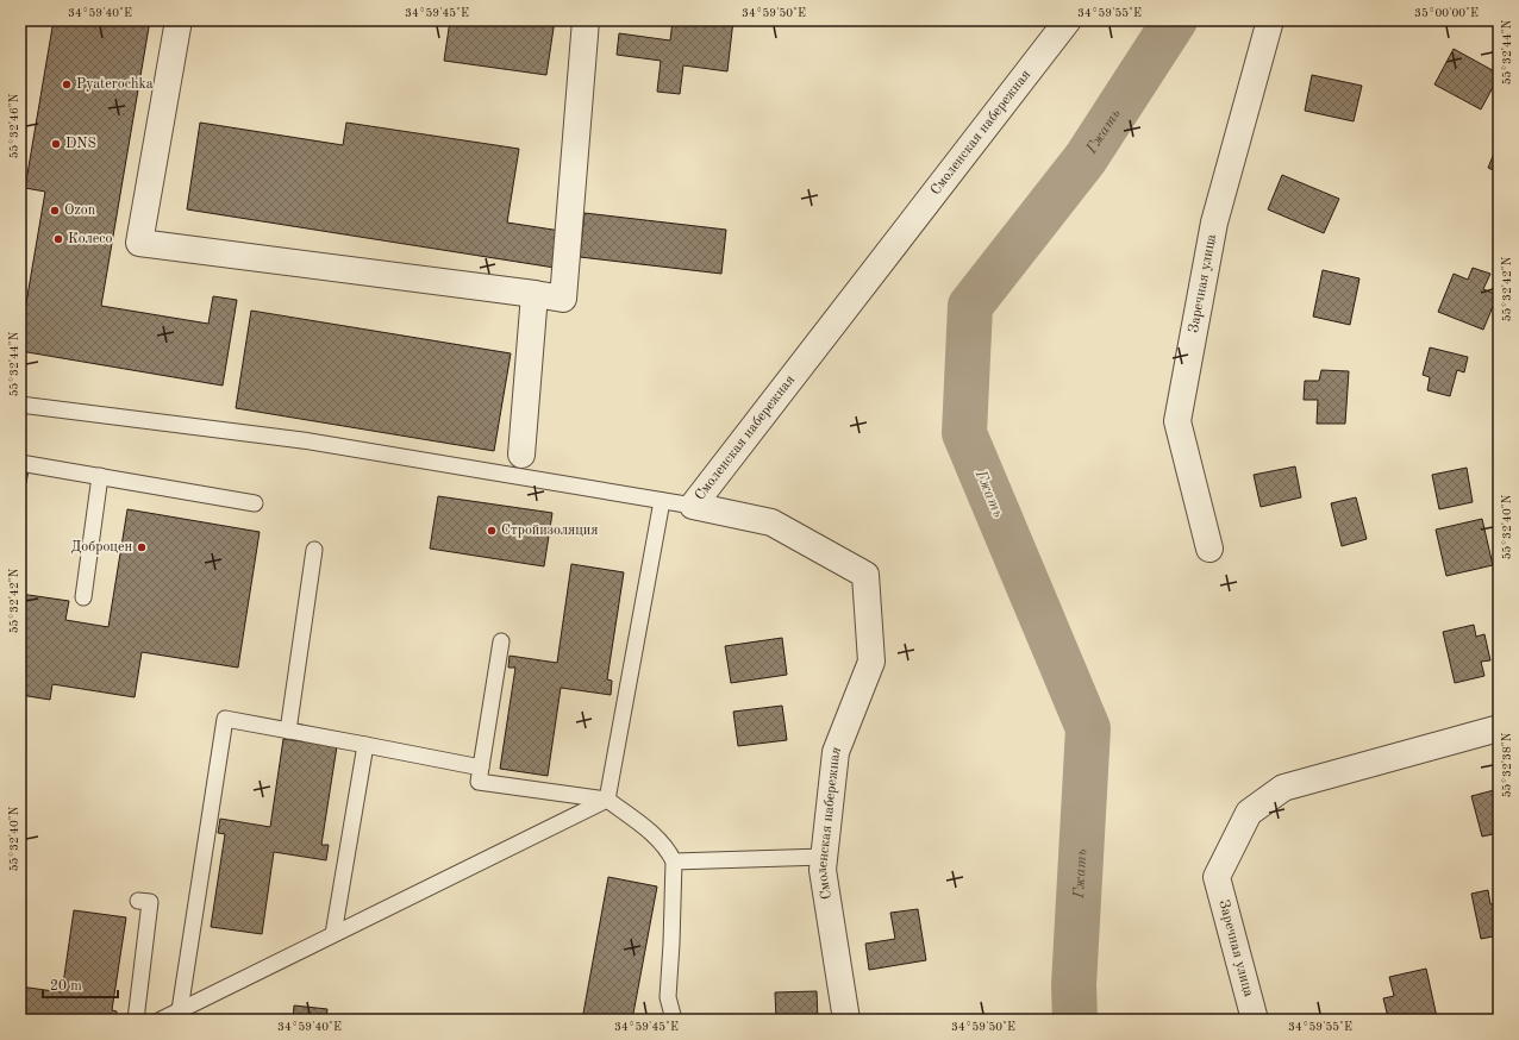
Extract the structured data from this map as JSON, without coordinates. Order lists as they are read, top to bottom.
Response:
{
  "streets": {
    "street": ["Смоленская набережная", "Заречная улица"]
  },
  "water": ["Гжать"],
  "places": [
    "Pyaterochka",
    "DNS",
    "Ozon",
    "Колесо",
    "Стройизоляция",
    "Доброцен"
  ],
  "scale_bar": "20 m",
  "coordinates": [
    "34°59'40\"E",
    "34°59'45\"E",
    "34°59'50\"E",
    "34°59'55\"E",
    "35°00'00\"E",
    "55°32'44\"N",
    "55°32'46\"N",
    "55°32'42\"N",
    "55°32'40\"N",
    "55°32'38\"N"
  ]
}
